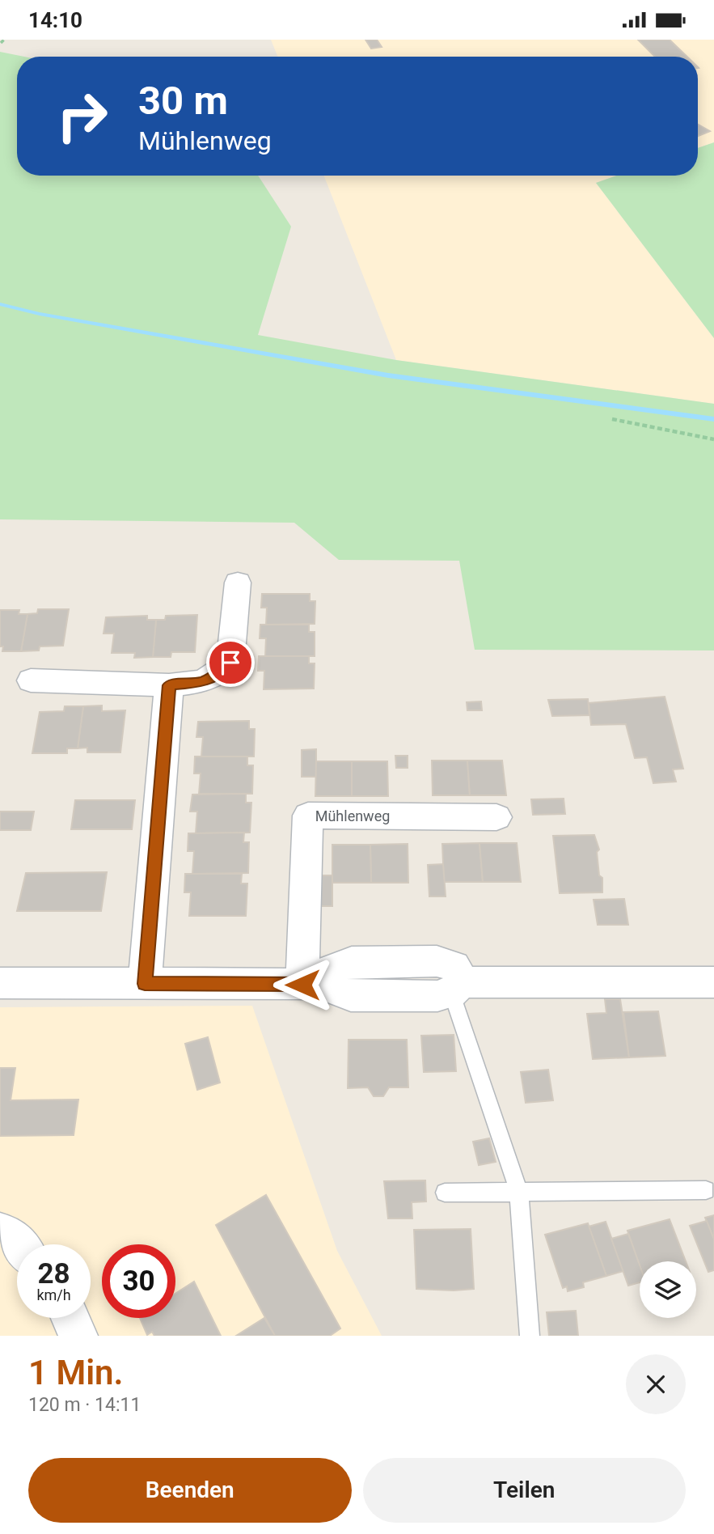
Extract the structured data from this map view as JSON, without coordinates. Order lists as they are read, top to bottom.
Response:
{
  "streets": {
    "street": ["Mühlenweg"]
  },
  "page": {
    "status": "14:10",
    "turn": ["30 m", "Mühlenweg"],
    "speed": "28 km/h",
    "limit": "30",
    "heading": ["1 Min.", "120 m · 14:11"],
    "buttons": ["Beenden", "Teilen"]
  }
}
